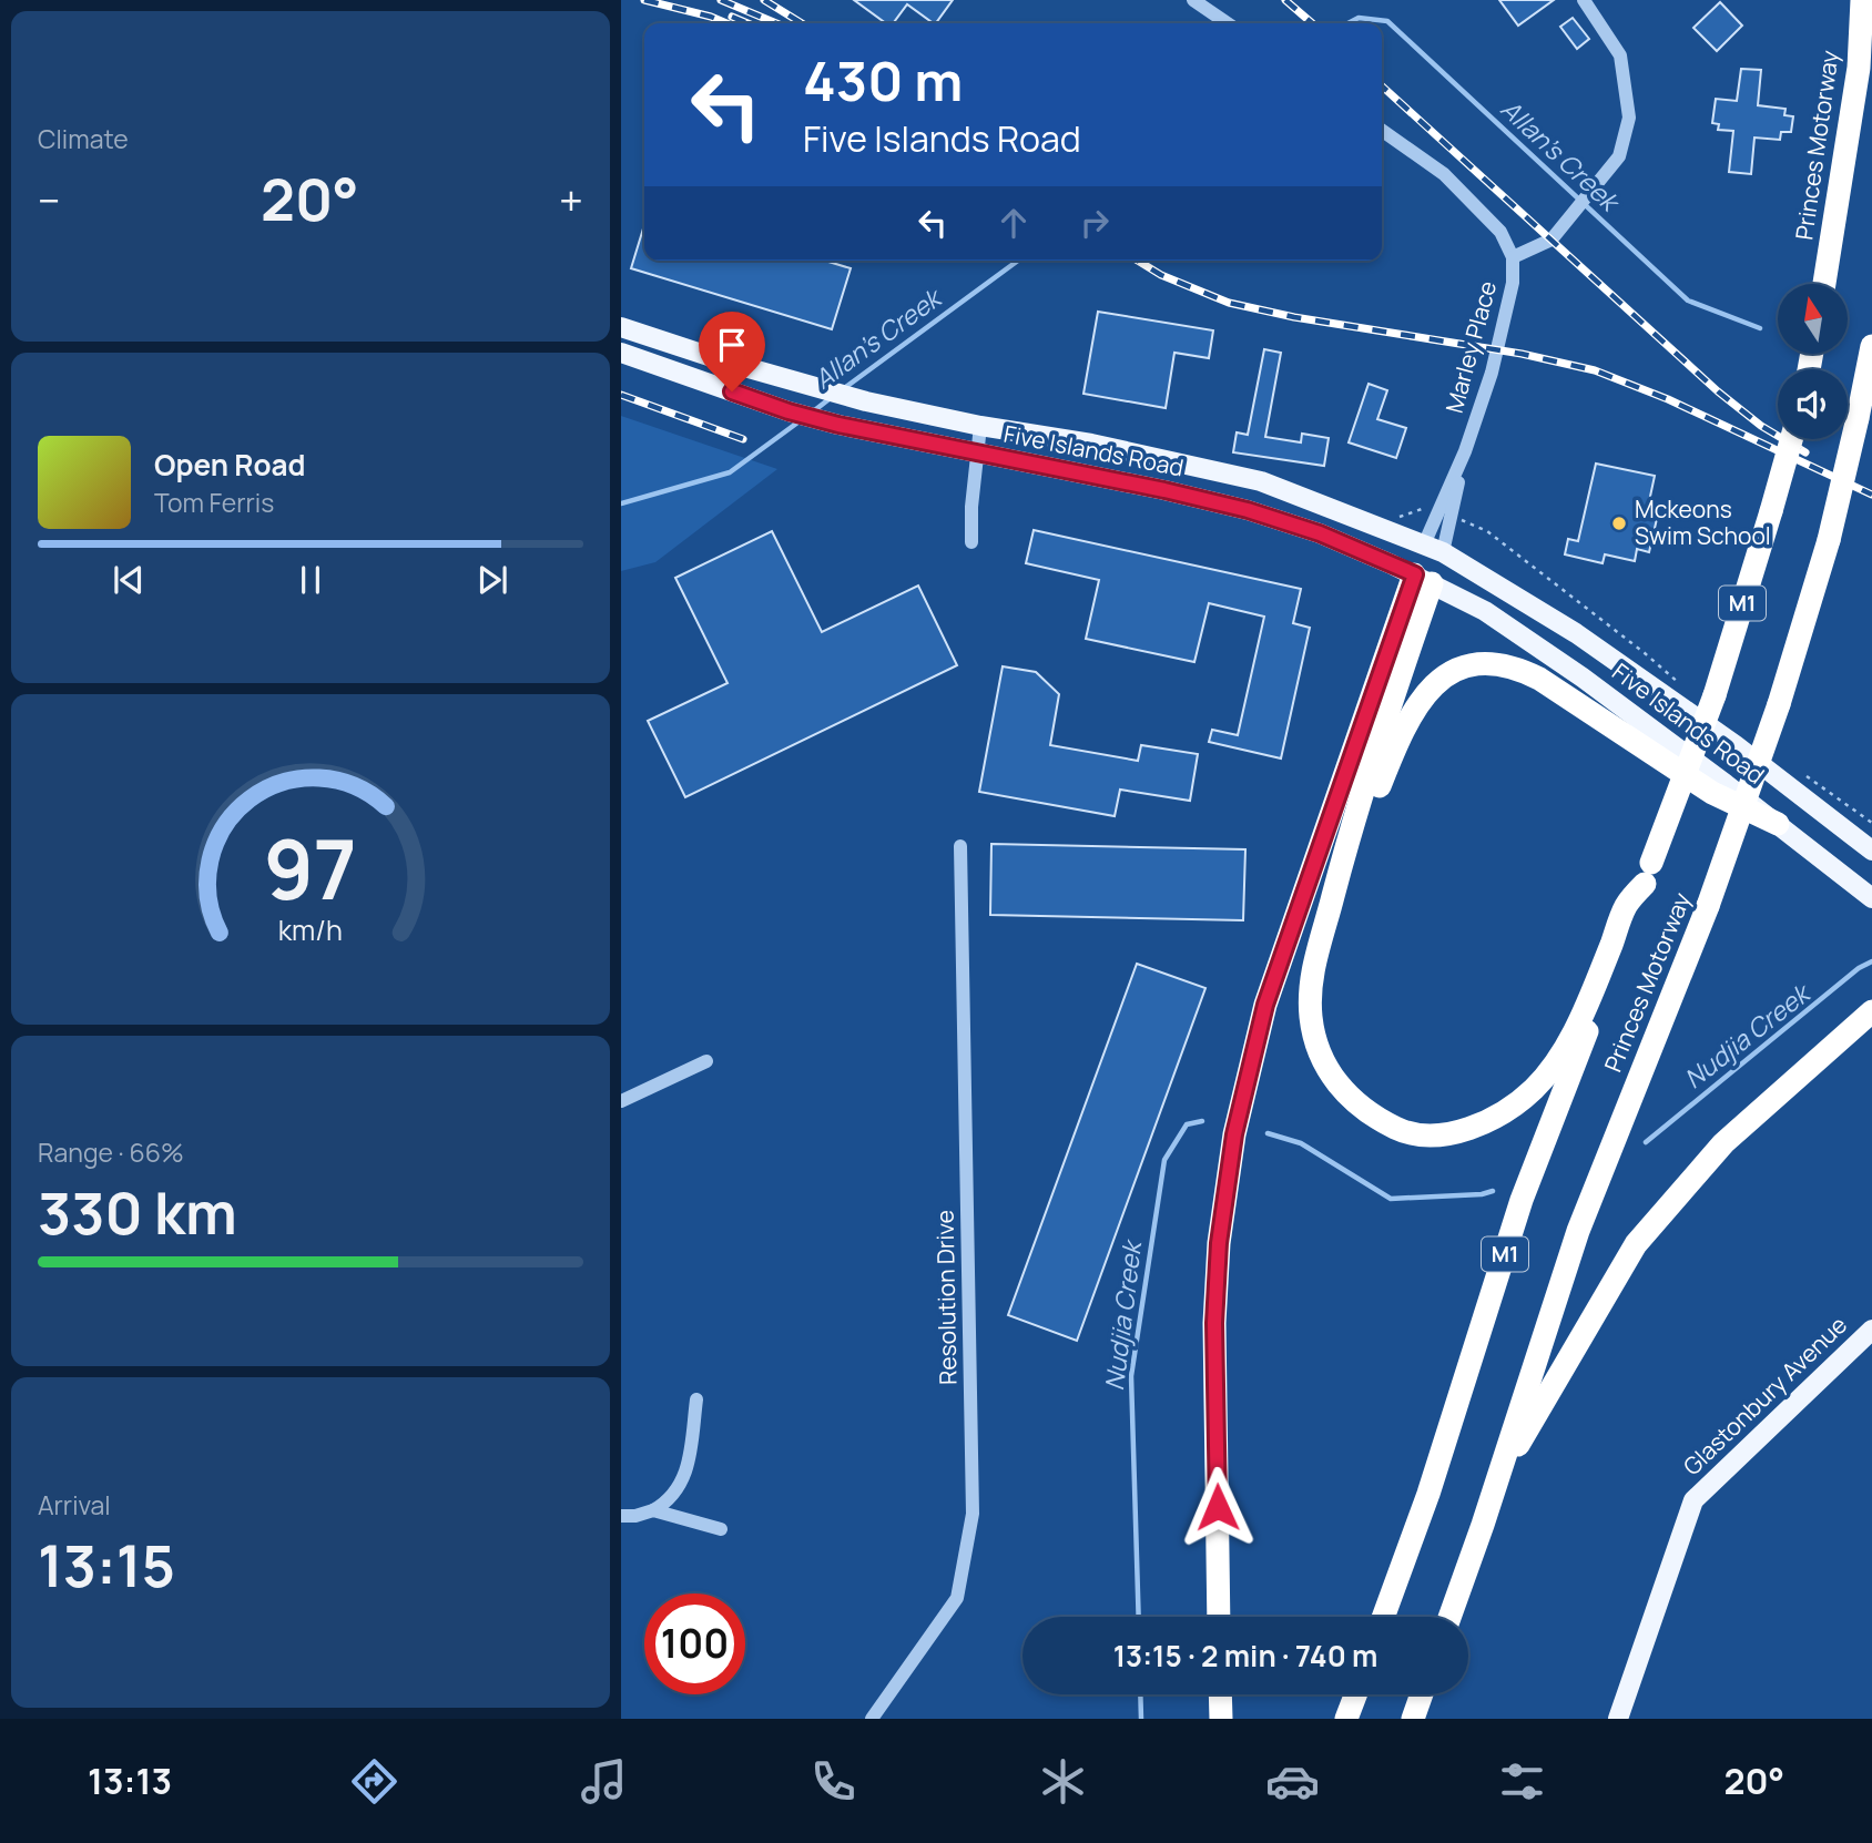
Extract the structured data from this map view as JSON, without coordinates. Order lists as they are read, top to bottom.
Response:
{
  "streets": {
    "highway": ["Princes Motorway", "M1"],
    "main road": ["Five Islands Road", "Glastonbury Avenue"],
    "street": ["Marley Place", "Resolution Drive"]
  },
  "crossings": [
    ["Marley Place", "Five Islands Road"]
  ],
  "water": ["Allan's Creek", "Nudjia Creek"],
  "places": ["Mckeons Swim School"],
  "north": "top",
  "page": {
    "tile": [
      "Climate",
      ["Range · 66%", "330 km"],
      ["Arrival", "13:15"]
    ],
    "turn": ["430 m", "Five Islands Road"],
    "heat": ["−", "20°", "+"],
    "song": ["Open Road", "Tom Ferris"],
    "limit": "100",
    "trip": "13:15 · 2 min · 740 m",
    "tabs": ["13:13", "20°"],
    "gauge": ["97", "km/h"]
  }
}
